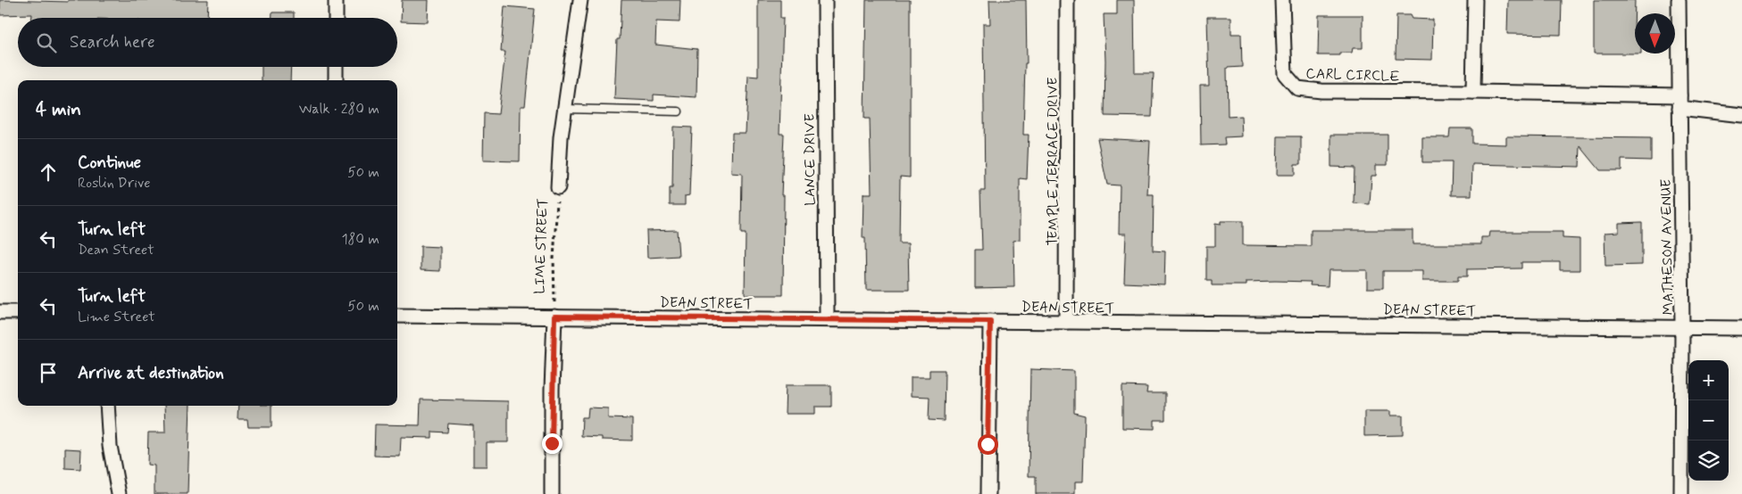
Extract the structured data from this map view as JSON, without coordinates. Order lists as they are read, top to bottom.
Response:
{
  "streets": {
    "street": [
      "CARL CIRCLE",
      "LANCE DRIVE",
      "TEMPLE TERRACE DRIVE",
      "LIME STREET",
      "MATHESON AVENUE",
      "DEAN STREET"
    ]
  },
  "crossings": [
    ["CARL CIRCLE", "MATHESON AVENUE"],
    ["LANCE DRIVE", "DEAN STREET"],
    ["TEMPLE TERRACE DRIVE", "DEAN STREET"],
    ["LIME STREET", "DEAN STREET"],
    ["MATHESON AVENUE", "DEAN STREET"]
  ],
  "north": "bottom",
  "page": {
    "search": "Search here",
    "heading": ["4 min", "Walk · 280 m"],
    "list": [
      ["Continue", "Roslin Drive", "50 m"],
      ["Turn left", "Dean Street", "180 m"],
      ["Turn left", "Lime Street", "50 m"],
      "Arrive at destination"
    ],
    "map_buttons": ["+", "−"]
  }
}
